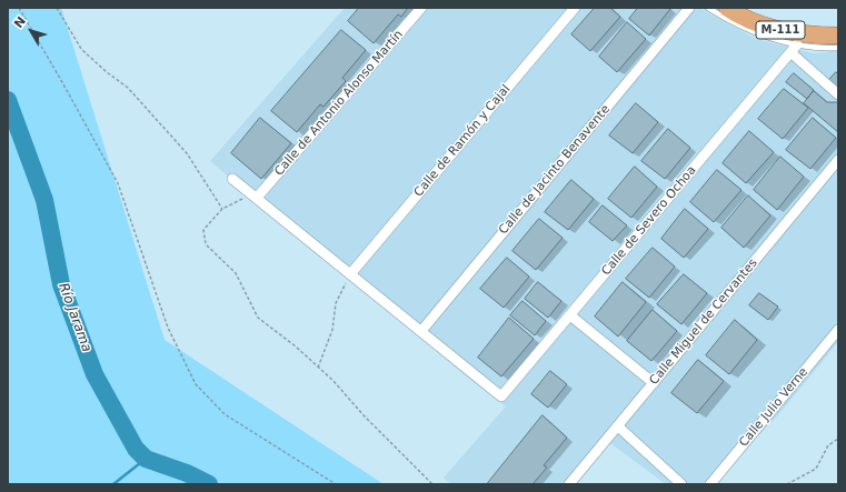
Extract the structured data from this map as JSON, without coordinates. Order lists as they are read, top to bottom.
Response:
{
  "streets": {
    "main road": ["M-111"],
    "street": [
      "Calle de Antonio Alonso Martín",
      "Calle de Ramón y Cajal",
      "Calle de Jacinto Benavente",
      "Calle de Severo Ochoa",
      "Calle Miguel de Cervantes",
      "Calle Julio Verne"
    ]
  },
  "crossings": [
    ["Calle de Jacinto Benavente", "Calle de Severo Ochoa"]
  ],
  "water": ["Río Jarama"],
  "north": "top left"
}
